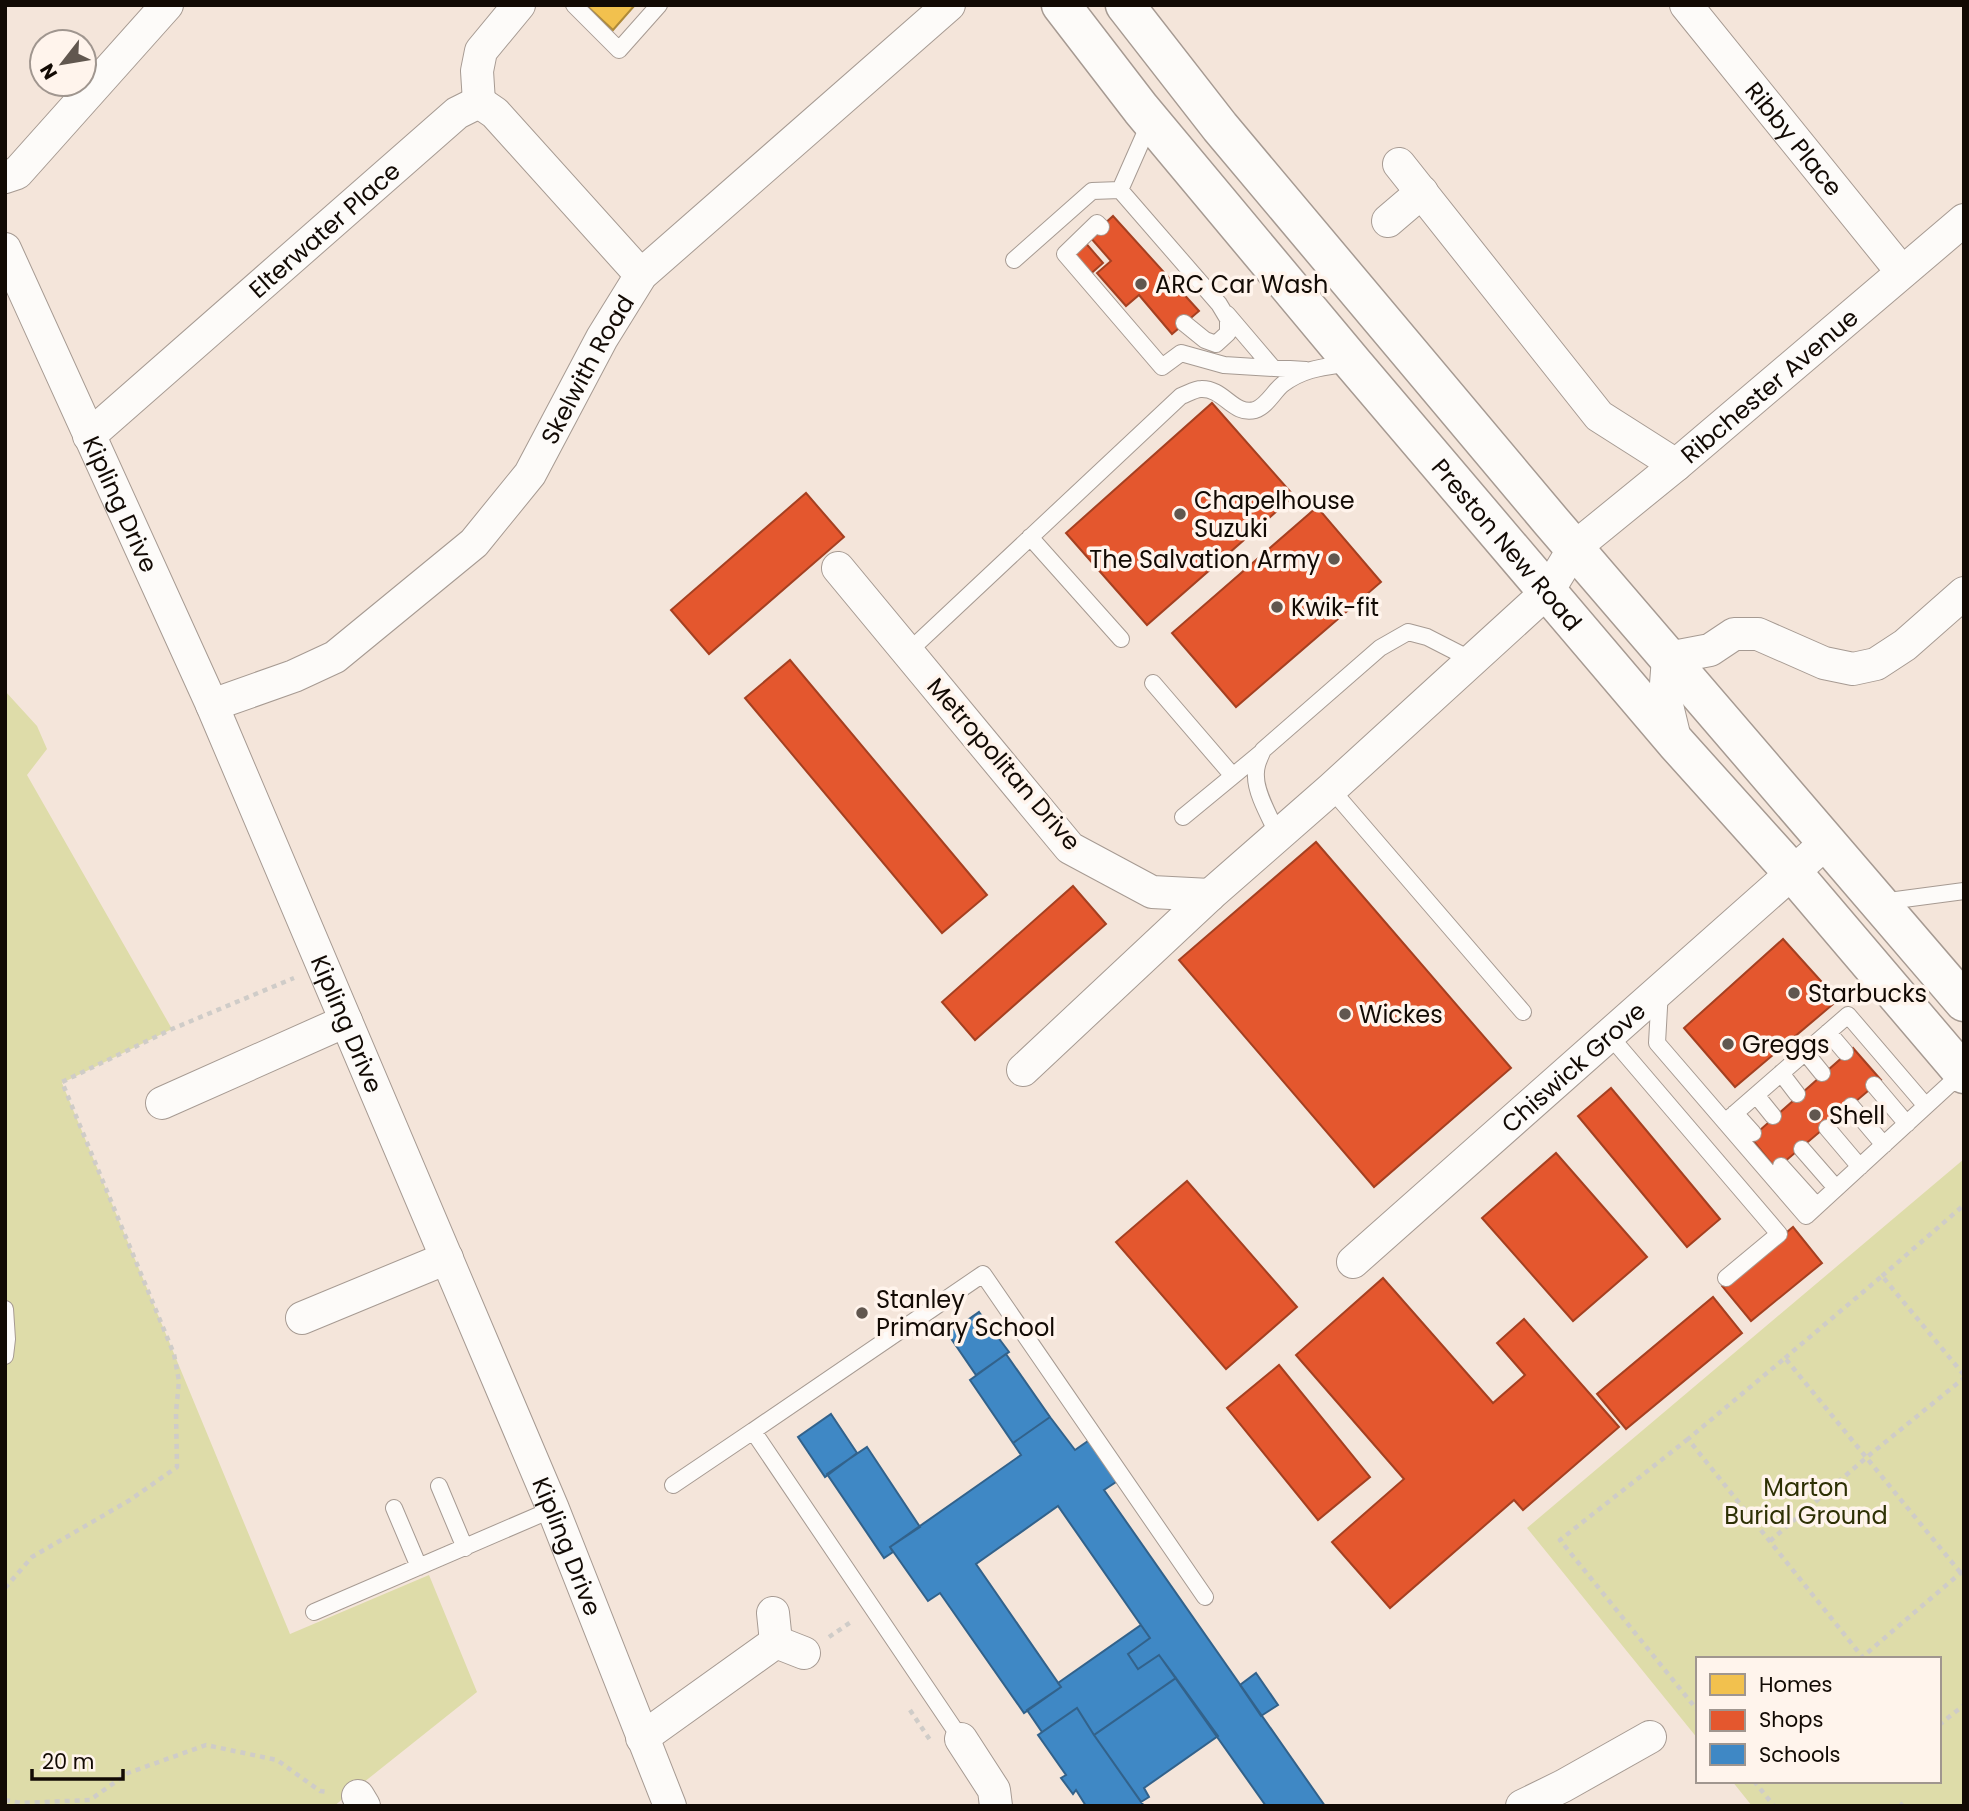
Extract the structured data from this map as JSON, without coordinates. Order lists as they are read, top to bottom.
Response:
{
  "streets": {
    "highway": ["Preston New Road"],
    "street": [
      "Ribby Place",
      "Elterwater Place",
      "Skelwith Road",
      "Ribchester Avenue",
      "Kipling Drive",
      "Metropolitan Drive",
      "Chiswick Grove"
    ]
  },
  "crossings": [
    ["Ribby Place", "Ribchester Avenue"],
    ["Elterwater Place", "Kipling Drive"],
    ["Skelwith Road", "Kipling Drive"],
    ["Ribchester Avenue", "Preston New Road"],
    ["Preston New Road", "Chiswick Grove"]
  ],
  "parks": ["Marton Burial Ground"],
  "places": [
    "ARC Car Wash",
    "Chapelhouse Suzuki",
    "The Salvation Army",
    "Kwik-fit",
    "Starbucks",
    "Wickes",
    "Greggs",
    "Shell",
    "Stanley Primary School"
  ],
  "legend": ["Homes", "Shops", "Schools"],
  "scale_bar": "20 m",
  "north": "bottom left"
}
